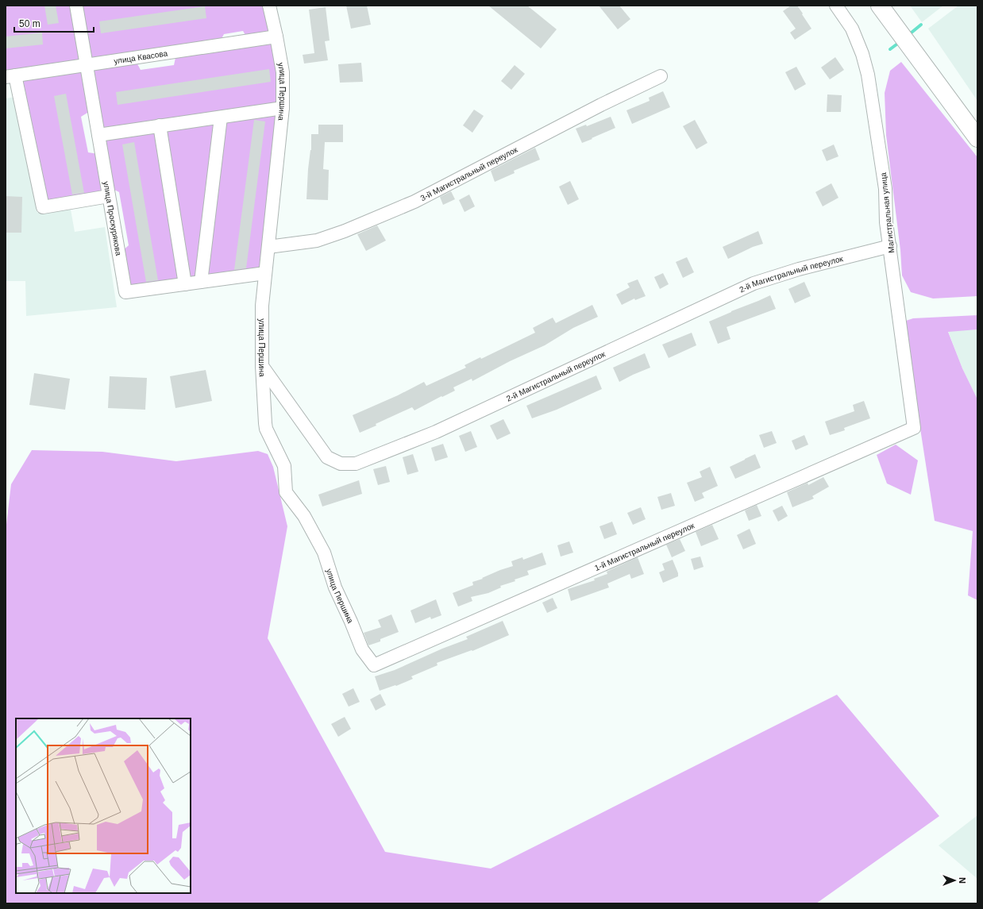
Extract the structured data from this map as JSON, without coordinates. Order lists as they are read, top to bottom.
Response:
{
  "streets": {
    "street": [
      "улица Квасова",
      "улица Першина",
      "3-й Магистральный переулок",
      "Магистральная улица",
      "улица Проскурякова",
      "2-й Магистральный переулок",
      "1-й Магистральный переулок"
    ]
  },
  "crossings": [
    ["улица Квасова", "улица Першина"],
    ["улица Квасова", "улица Проскурякова"],
    ["улица Першина", "3-й Магистральный переулок"],
    ["улица Першина", "улица Проскурякова"],
    ["улица Першина", "2-й Магистральный переулок"],
    ["улица Першина", "1-й Магистральный переулок"],
    ["Магистральная улица", "2-й Магистральный переулок"],
    ["Магистральная улица", "1-й Магистральный переулок"]
  ],
  "scale_bar": "50 m",
  "north": "right"
}
